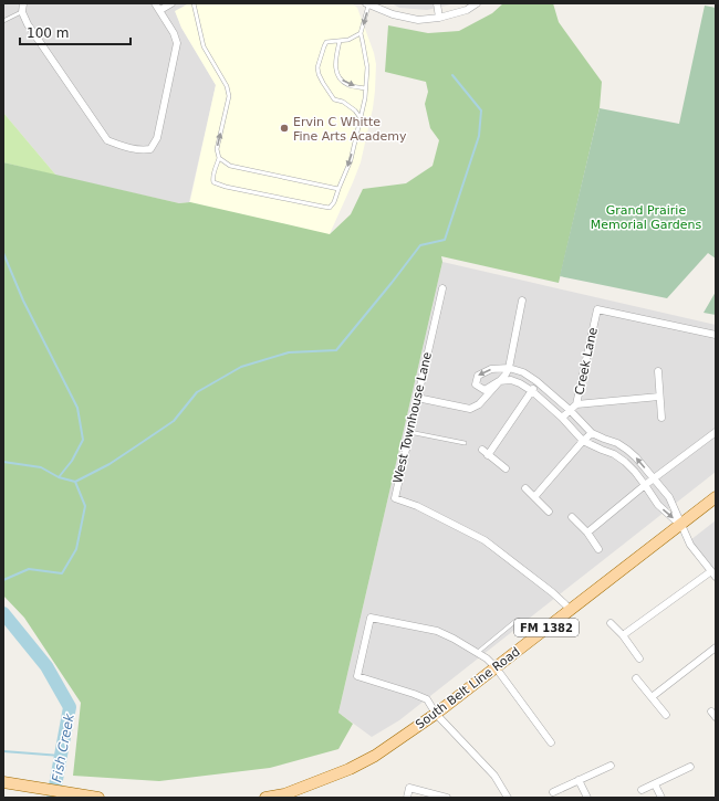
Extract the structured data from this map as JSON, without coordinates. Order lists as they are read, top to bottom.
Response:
{
  "streets": {
    "main road": ["FM 1382", "South Belt Line Road"],
    "street": ["Creek Lane", "West Townhouse Lane"]
  },
  "crossings": [
    ["West Townhouse Lane", "South Belt Line Road"]
  ],
  "water": ["Fish Creek"],
  "parks": ["Grand Prairie Memorial Gardens"],
  "places": ["Ervin C Whitte Fine Arts Academy"],
  "scale_bar": "100 m"
}
